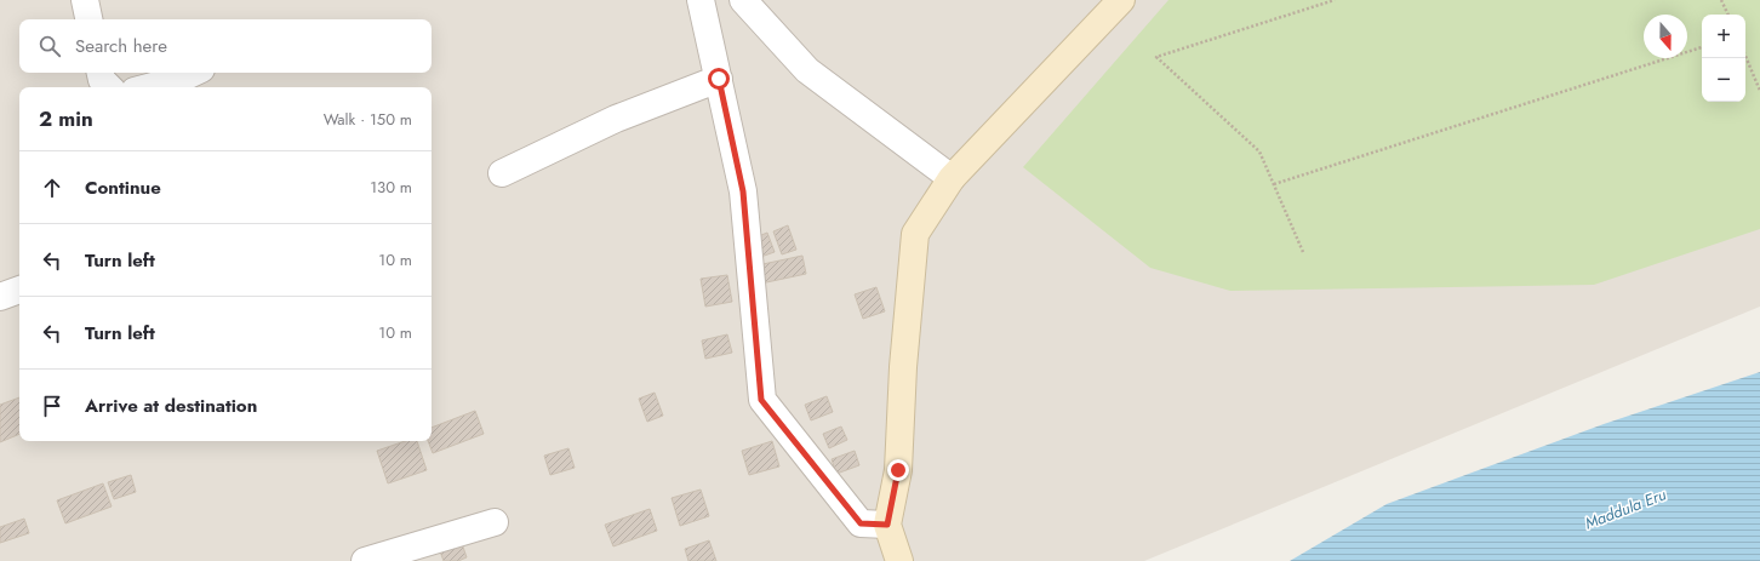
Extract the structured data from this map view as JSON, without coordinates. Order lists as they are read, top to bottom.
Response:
{
  "water": ["Maddula Eru"],
  "north": "bottom",
  "page": {
    "map_buttons": ["+", "−"],
    "search": "Search here",
    "heading": ["2 min", "Walk · 150 m"],
    "list": [
      ["Continue", "130 m"],
      ["Turn left", "10 m"],
      ["Turn left", "10 m"],
      "Arrive at destination"
    ]
  }
}
